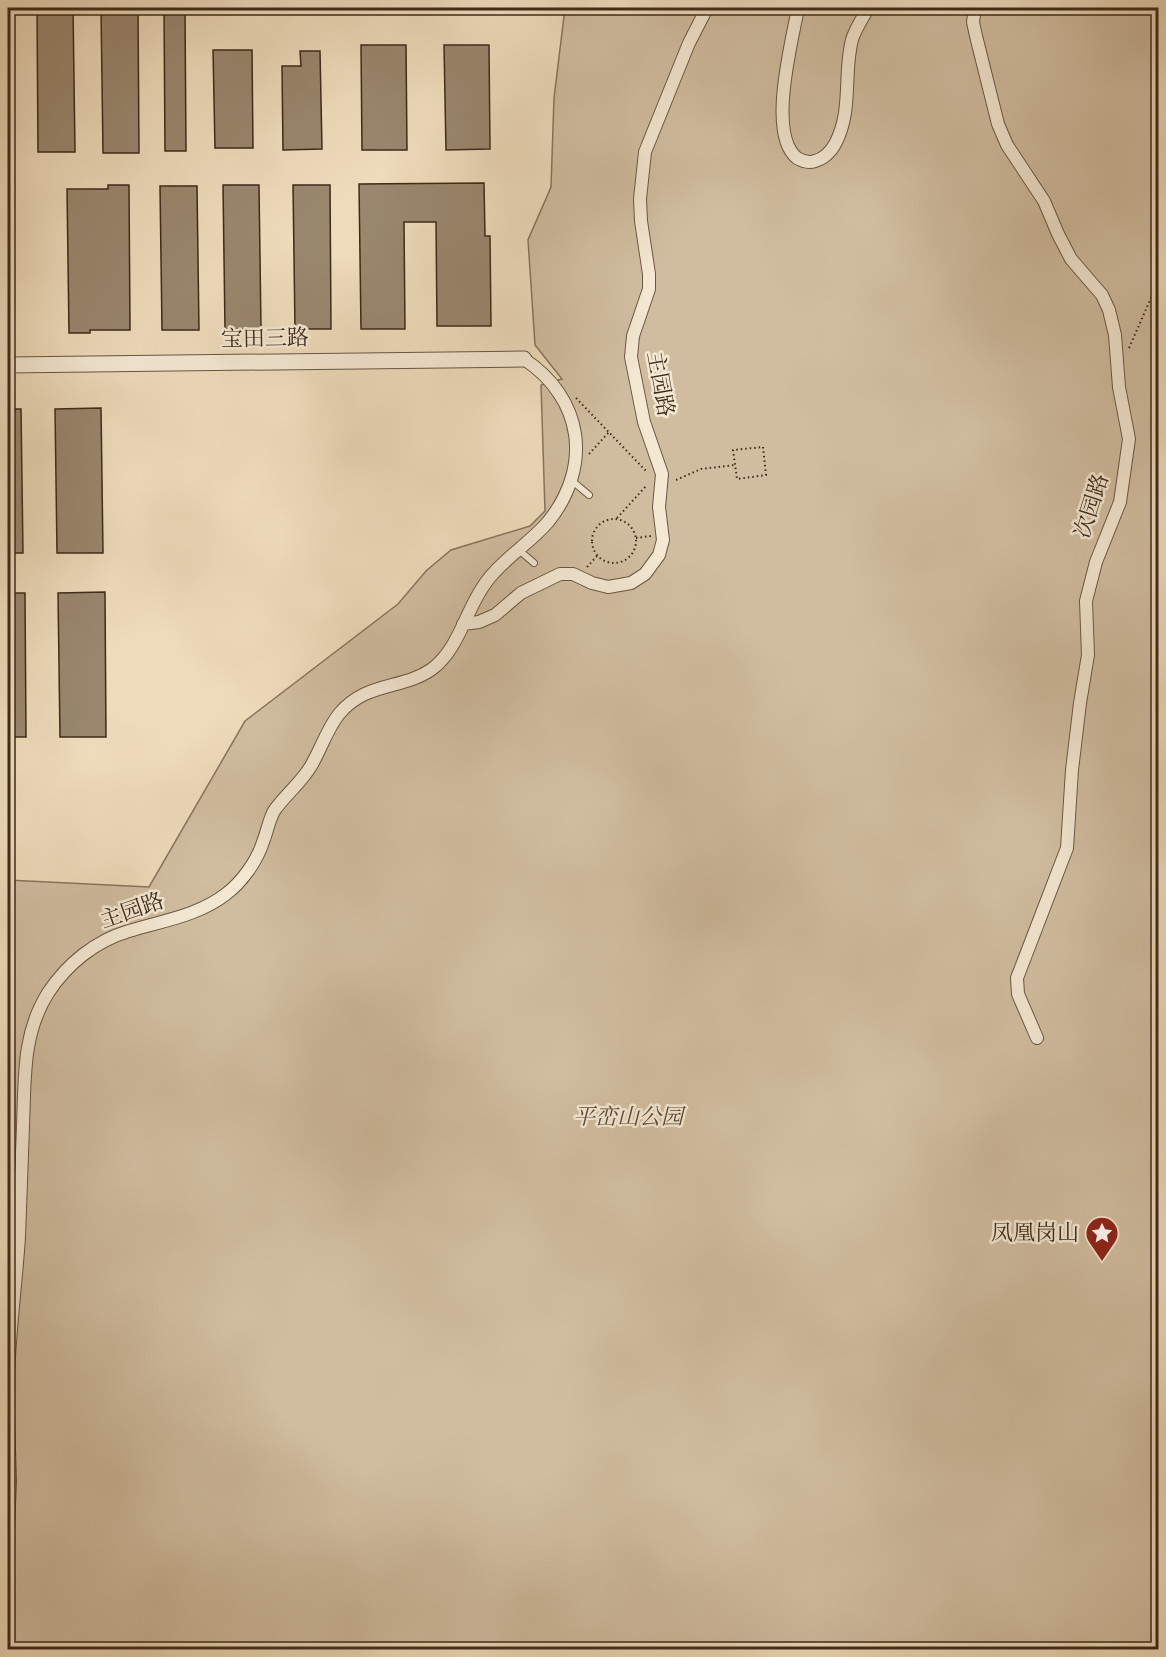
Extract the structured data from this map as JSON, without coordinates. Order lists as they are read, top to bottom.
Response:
{
  "streets": {
    "street": ["宝田三路", "主园路", "次园路"]
  },
  "crossings": [
    ["宝田三路", "主园路"]
  ],
  "parks": ["平峦山公园"],
  "places": {
    "place": ["凤凰岗山"]
  }
}
